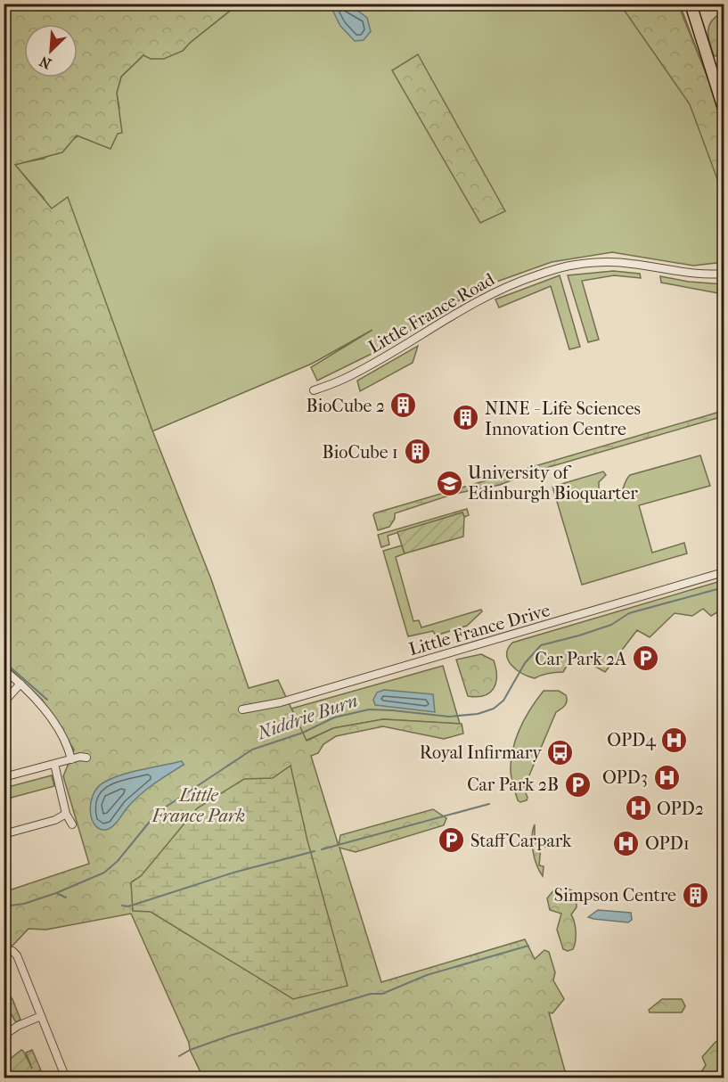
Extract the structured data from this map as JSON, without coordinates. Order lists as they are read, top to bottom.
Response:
{
  "streets": {
    "street": ["Little France Road", "Little France Drive"]
  },
  "water": ["Niddrie Burn"],
  "parks": ["Little France Park"],
  "places": {
    "building": [
      "BioCube 2",
      "NINE - Life Sciences Innovation Centre",
      "BioCube 1",
      "Simpson Centre"
    ],
    "school or university": ["University of Edinburgh Bioquarter"],
    "parking": ["Car Park 2A", "Car Park 2B", "Staff Carpark"],
    "hospital": [
      "OPD4",
      "OPD3",
      "OPD2",
      "OPD1"
    ],
    "bus stop": ["Royal Infirmary"]
  },
  "north": "bottom left"
}
